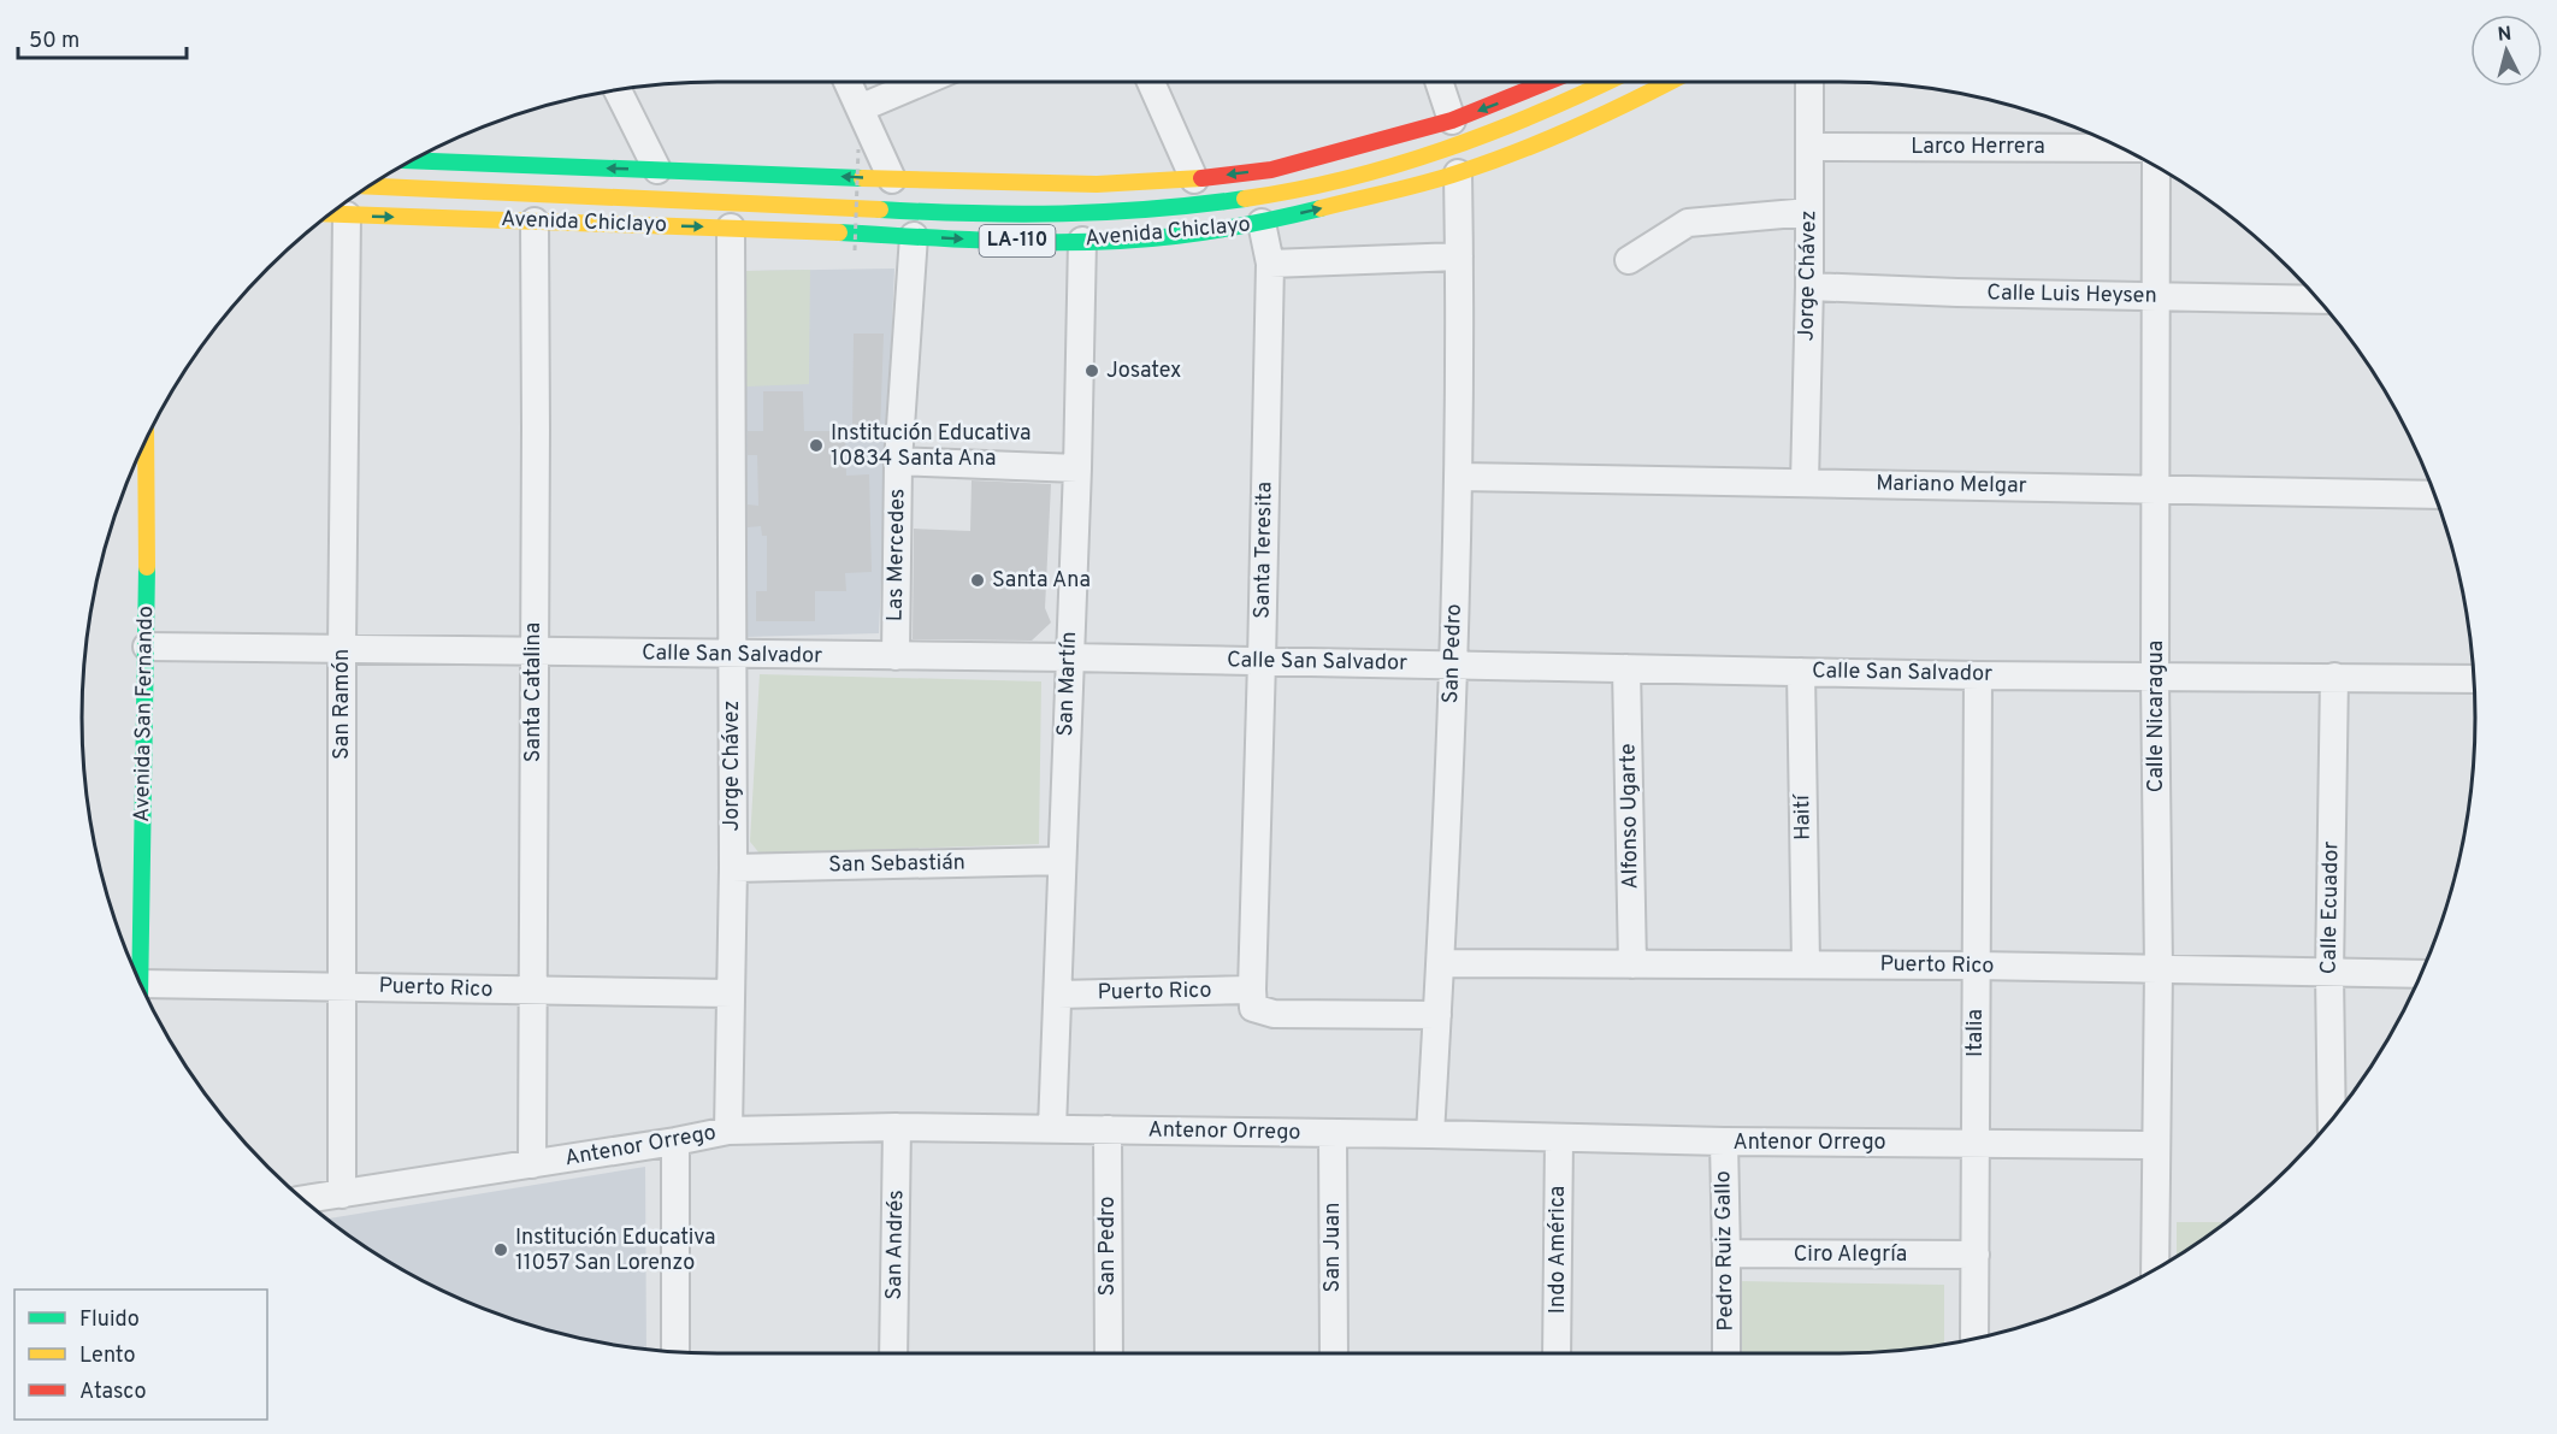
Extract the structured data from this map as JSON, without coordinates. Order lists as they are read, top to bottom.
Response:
{
  "streets": {
    "main road": ["Avenida Chiclayo", "LA-110", "Avenida San Fernando"],
    "street": [
      "Larco Herrera",
      "Jorge Chávez",
      "Calle Luis Heysen",
      "Mariano Melgar",
      "Santa Teresita",
      "Las Mercedes",
      "San Pedro",
      "Calle San Salvador",
      "San Martín",
      "Santa Catalina",
      "San Ramón",
      "Calle Nicaragua",
      "Alfonso Ugarte",
      "Haití",
      "San Sebastián",
      "Calle Ecuador",
      "Puerto Rico",
      "Italia",
      "Antenor Orrego",
      "San Andrés",
      "San Juan",
      "Indo América",
      "Pedro Ruiz Gallo",
      "Ciro Alegría"
    ]
  },
  "crossings": [
    ["Larco Herrera", "Jorge Chávez"],
    ["Avenida Chiclayo", "Jorge Chávez"],
    ["Avenida Chiclayo", "Santa Teresita"],
    ["Avenida Chiclayo", "Las Mercedes"],
    ["Avenida Chiclayo", "San Pedro"],
    ["Avenida Chiclayo", "San Martín"],
    ["Avenida Chiclayo", "Santa Catalina"],
    ["Avenida Chiclayo", "San Ramón"],
    ["Jorge Chávez", "Calle Luis Heysen"],
    ["Jorge Chávez", "Mariano Melgar"],
    ["Jorge Chávez", "Calle San Salvador"],
    ["Jorge Chávez", "San Sebastián"],
    ["Jorge Chávez", "Puerto Rico"],
    ["Jorge Chávez", "Antenor Orrego"],
    ["Calle Luis Heysen", "Calle Nicaragua"],
    ["Mariano Melgar", "San Pedro"],
    ["Mariano Melgar", "Calle Nicaragua"],
    ["Santa Teresita", "Calle San Salvador"],
    ["Santa Teresita", "Puerto Rico"],
    ["Las Mercedes", "Calle San Salvador"],
    ["San Pedro", "Calle San Salvador"],
    ["San Pedro", "Puerto Rico"],
    ["San Pedro", "Antenor Orrego"],
    ["Calle San Salvador", "San Martín"],
    ["Calle San Salvador", "Santa Catalina"],
    ["Calle San Salvador", "San Ramón"],
    ["Calle San Salvador", "Avenida San Fernando"],
    ["Calle San Salvador", "Calle Nicaragua"],
    ["Calle San Salvador", "Alfonso Ugarte"],
    ["Calle San Salvador", "Haití"],
    ["Calle San Salvador", "Calle Ecuador"],
    ["Calle San Salvador", "Italia"],
    ["San Martín", "San Sebastián"],
    ["San Martín", "Puerto Rico"],
    ["San Martín", "Antenor Orrego"],
    ["Santa Catalina", "Puerto Rico"],
    ["Santa Catalina", "Antenor Orrego"],
    ["San Ramón", "Puerto Rico"],
    ["San Ramón", "Antenor Orrego"],
    ["Calle Nicaragua", "Puerto Rico"],
    ["Calle Nicaragua", "Antenor Orrego"],
    ["Alfonso Ugarte", "Puerto Rico"],
    ["Haití", "Puerto Rico"],
    ["Calle Ecuador", "Puerto Rico"],
    ["Puerto Rico", "Italia"],
    ["Italia", "Antenor Orrego"],
    ["Italia", "Ciro Alegría"],
    ["Antenor Orrego", "San Andrés"],
    ["Antenor Orrego", "San Juan"],
    ["Antenor Orrego", "Indo América"],
    ["Antenor Orrego", "Pedro Ruiz Gallo"],
    ["Pedro Ruiz Gallo", "Ciro Alegría"]
  ],
  "places": [
    "Josatex",
    "Institución Educativa 10834 Santa Ana",
    "Santa Ana",
    "Institución Educativa 11057 San Lorenzo"
  ],
  "legend": ["Fluido", "Lento", "Atasco"],
  "scale_bar": "50 m",
  "north": "top"
}
